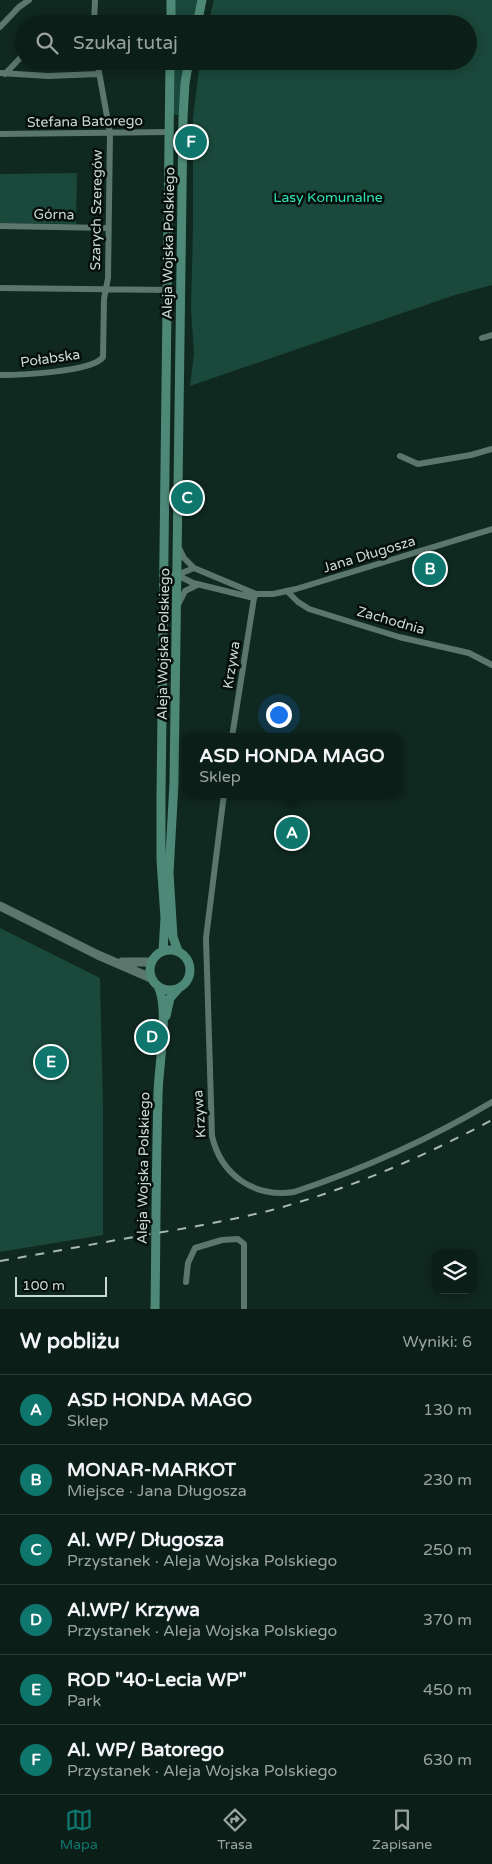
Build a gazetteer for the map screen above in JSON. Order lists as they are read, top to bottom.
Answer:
{
  "streets": {
    "main road": ["Aleja Wojska Polskiego"],
    "street": [
      "Stefana Batorego",
      "Szarych Szeregów",
      "Górna",
      "Połabska",
      "Jana Długosza",
      "Zachodnia",
      "Krzywa"
    ]
  },
  "crossings": [
    ["Stefana Batorego", "Szarych Szeregów"],
    ["Stefana Batorego", "Aleja Wojska Polskiego"],
    ["Szarych Szeregów", "Górna"],
    ["Szarych Szeregów", "Połabska"],
    ["Jana Długosza", "Zachodnia"],
    ["Jana Długosza", "Krzywa"]
  ],
  "parks": ["Lasy Komunalne"],
  "scale_bar": "100 m",
  "page": {
    "search": "Szukaj tutaj",
    "pins": [
      "F",
      "C",
      "B",
      "A",
      "D",
      "E"
    ],
    "popup": ["ASD HONDA MAGO", "Sklep"],
    "scale": "100 m",
    "heading": ["W pobliżu", "Wyniki: 6"],
    "list": [
      {
        "mark": "A",
        "name": "ASD HONDA MAGO",
        "note": "Sklep",
        "value": "130 m"
      },
      {
        "mark": "B",
        "name": "MONAR-MARKOT",
        "note": "Miejsce · Jana Długosza",
        "value": "230 m"
      },
      {
        "mark": "C",
        "name": "Al. WP/ Długosza",
        "note": "Przystanek · Aleja Wojska Polskiego",
        "value": "250 m"
      },
      {
        "mark": "D",
        "name": "Al.WP/ Krzywa",
        "note": "Przystanek · Aleja Wojska Polskiego",
        "value": "370 m"
      },
      {
        "mark": "E",
        "name": "ROD \"40-Lecia WP\"",
        "note": "Park",
        "value": "450 m"
      },
      {
        "mark": "F",
        "name": "Al. WP/ Batorego",
        "note": "Przystanek · Aleja Wojska Polskiego",
        "value": "630 m"
      }
    ],
    "nav": ["Mapa", "Trasa", "Zapisane"]
  }
}
